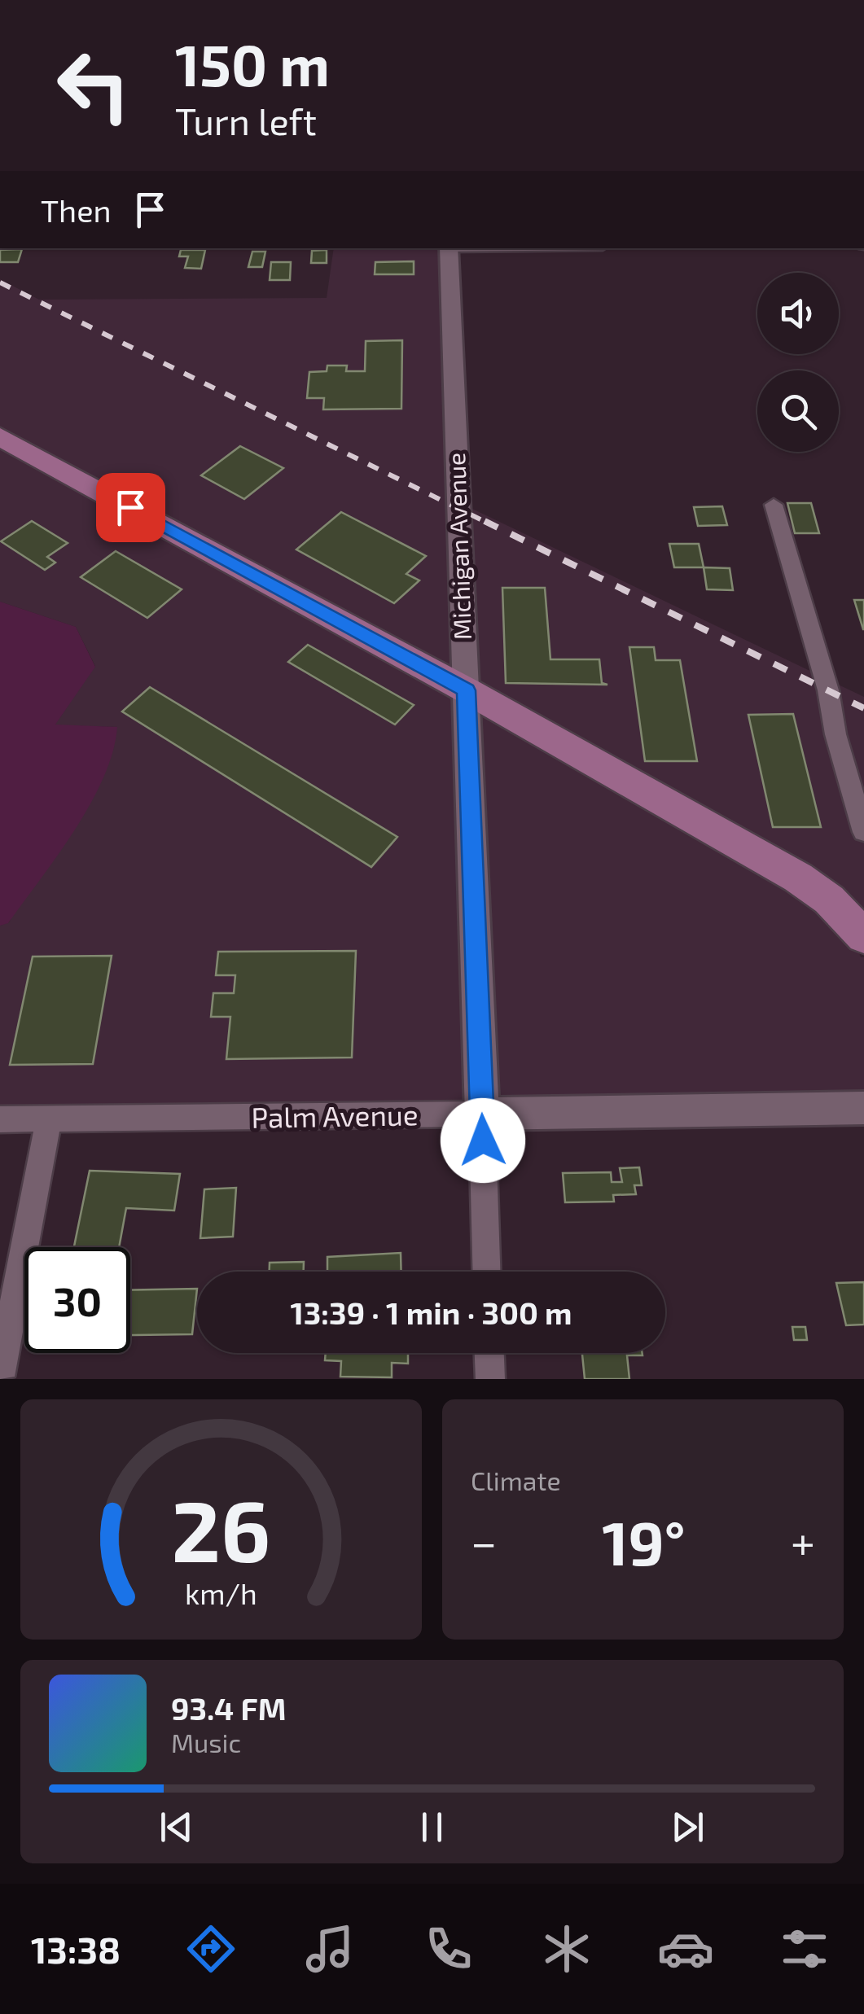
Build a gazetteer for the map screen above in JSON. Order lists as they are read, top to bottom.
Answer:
{
  "streets": {
    "street": ["Michigan Avenue", "Palm Avenue"]
  },
  "crossings": [
    ["Michigan Avenue", "Palm Avenue"]
  ],
  "page": {
    "turn": ["150 m", "Turn left"],
    "then": "Then",
    "limit": "30",
    "trip": "13:39 · 1 min · 300 m",
    "tile": "Climate",
    "heat": ["−", "19°", "+"],
    "song": ["93.4 FM", "Music"],
    "tabs": "13:38",
    "gauge": ["26", "km/h"]
  }
}
